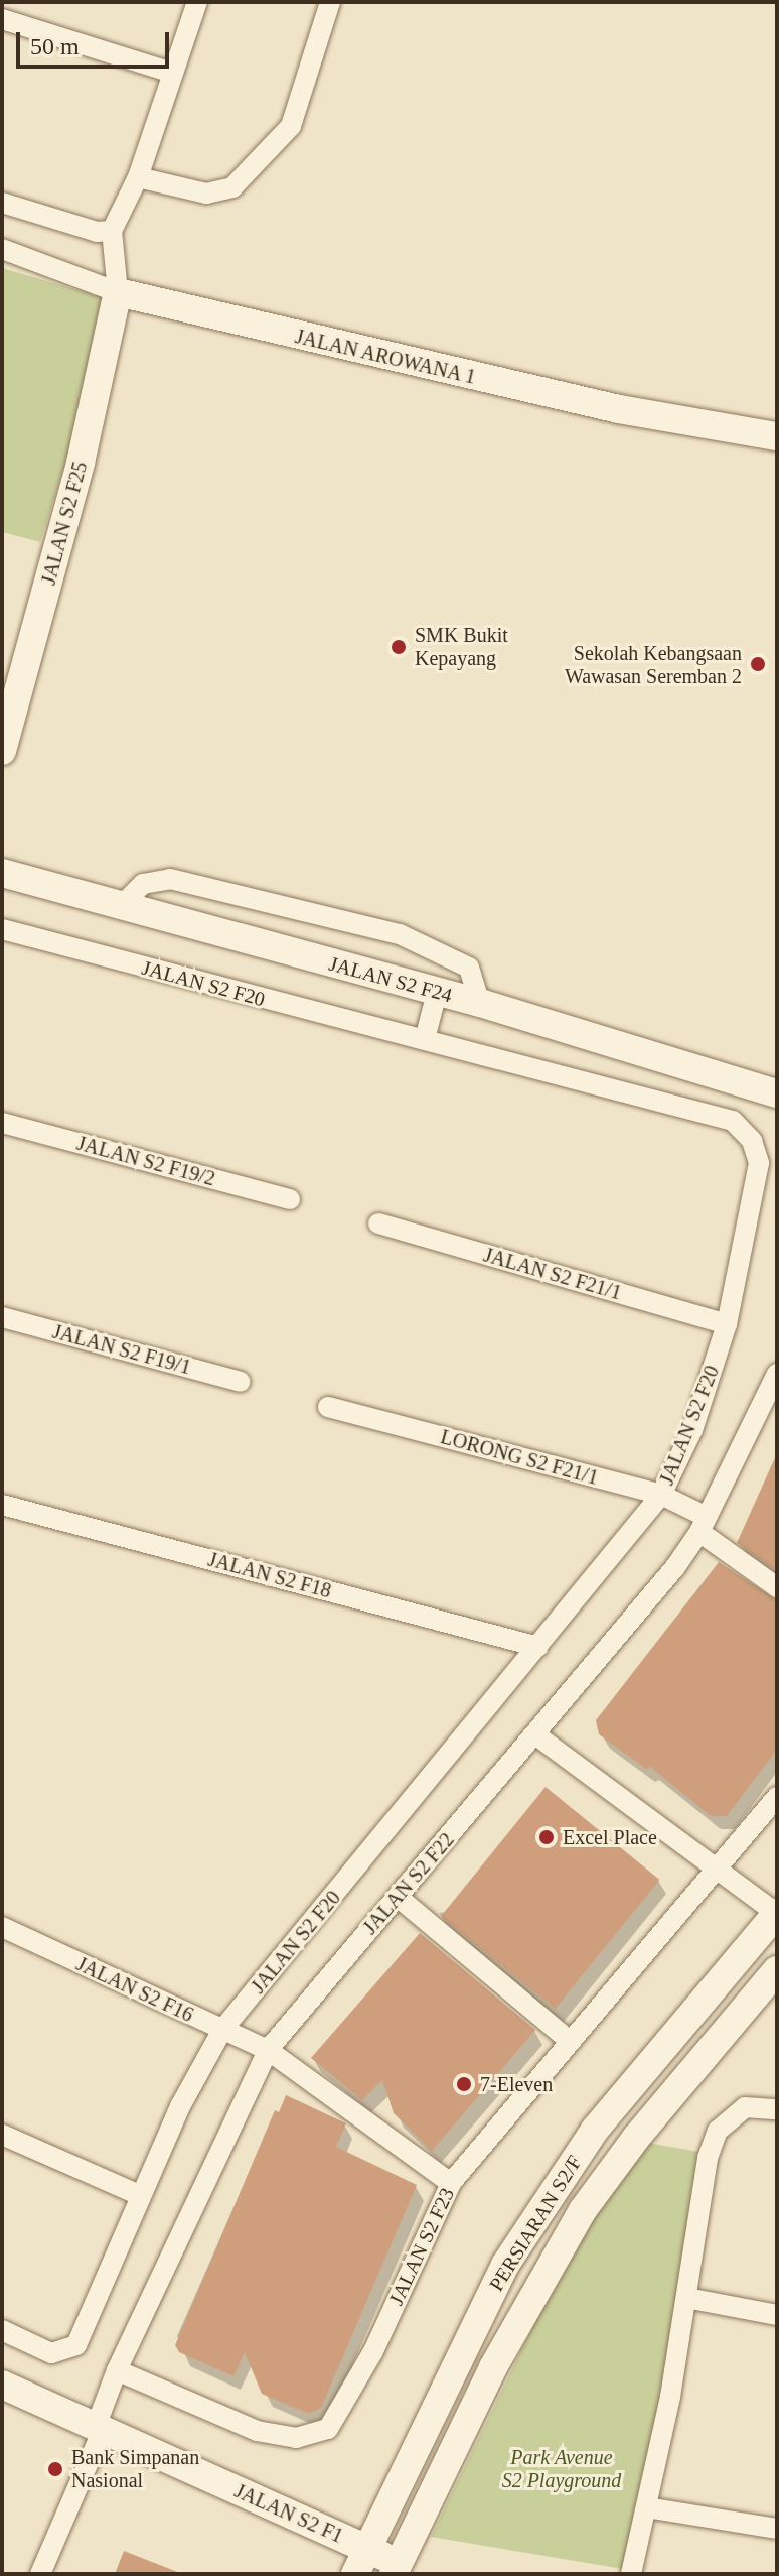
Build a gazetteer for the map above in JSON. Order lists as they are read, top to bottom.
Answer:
{
  "streets": {
    "street": [
      "JALAN AROWANA 1",
      "JALAN S2 F25",
      "JALAN S2 F24",
      "JALAN S2 F20",
      "JALAN S2 F19/2",
      "JALAN S2 F21/1",
      "JALAN S2 F19/1",
      "LORONG S2 F21/1",
      "JALAN S2 F18",
      "JALAN S2 F22",
      "JALAN S2 F16",
      "PERSIARAN S2/F",
      "JALAN S2 F23",
      "JALAN S2 F1"
    ]
  },
  "crossings": [
    ["JALAN AROWANA 1", "JALAN S2 F25"],
    ["JALAN S2 F20", "JALAN S2 F21/1"],
    ["JALAN S2 F20", "LORONG S2 F21/1"],
    ["JALAN S2 F20", "JALAN S2 F18"],
    ["JALAN S2 F20", "JALAN S2 F16"],
    ["LORONG S2 F21/1", "JALAN S2 F22"],
    ["JALAN S2 F22", "JALAN S2 F16"],
    ["JALAN S2 F22", "JALAN S2 F23"],
    ["JALAN S2 F22", "JALAN S2 F1"],
    ["JALAN S2 F16", "JALAN S2 F23"],
    ["PERSIARAN S2/F", "JALAN S2 F1"]
  ],
  "parks": ["Park Avenue S2 Playground"],
  "places": [
    "SMK Bukit Kepayang",
    "Sekolah Kebangsaan Wawasan Seremban 2",
    "Excel Place",
    "7-Eleven",
    "Bank Simpanan Nasional"
  ],
  "scale_bar": "50 m"
}
